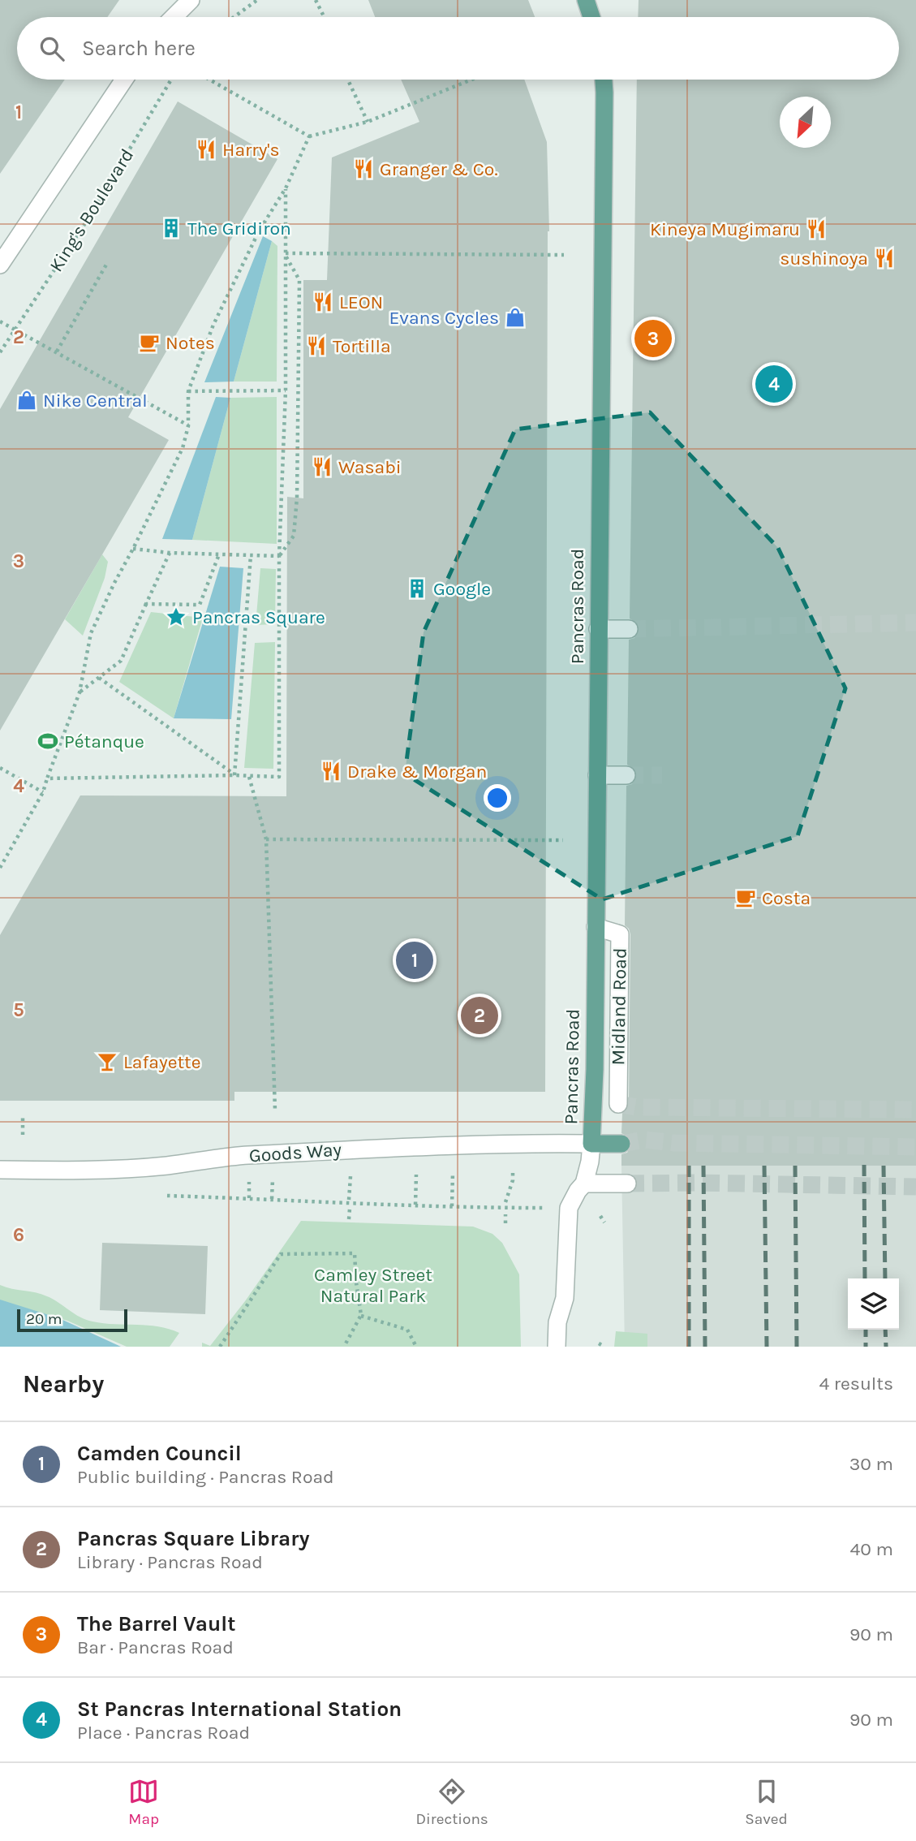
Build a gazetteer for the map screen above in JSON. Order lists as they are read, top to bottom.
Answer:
{
  "streets": {
    "main road": ["Pancras Road"],
    "street": ["Midland Road", "Goods Way"],
    "path": ["King's Boulevard"]
  },
  "crossings": [
    ["Pancras Road", "Midland Road"],
    ["Pancras Road", "Goods Way"]
  ],
  "parks": ["Camley Street Natural Park"],
  "places": {
    "restaurant": [
      "Harry's",
      "Granger & Co.",
      "Kineya Mugimaru",
      "sushinoya",
      "LEON",
      "Tortilla",
      "Wasabi",
      "Drake & Morgan"
    ],
    "building": ["The Gridiron", "Google"],
    "shop": ["Evans Cycles", "Nike Central"],
    "cafe": ["Notes", "Costa"],
    "place": ["Pancras Square"],
    "sports": ["Pétanque"],
    "bar": ["Lafayette"]
  },
  "scale_bar": "20 m",
  "north": "bottom left",
  "page": {
    "search": "Search here",
    "pins": [
      "3",
      "4",
      "1",
      "2"
    ],
    "scale": "20 m",
    "heading": ["Nearby", "4 results"],
    "list": [
      {
        "mark": "1",
        "name": "Camden Council",
        "note": "Public building · Pancras Road",
        "value": "30 m"
      },
      {
        "mark": "2",
        "name": "Pancras Square Library",
        "note": "Library · Pancras Road",
        "value": "40 m"
      },
      {
        "mark": "3",
        "name": "The Barrel Vault",
        "note": "Bar · Pancras Road",
        "value": "90 m"
      },
      {
        "mark": "4",
        "name": "St Pancras International Station",
        "note": "Place · Pancras Road",
        "value": "90 m"
      }
    ],
    "nav": ["Map", "Directions", "Saved"]
  },
  "grid": {
    "rows": [
      "1",
      "2",
      "3",
      "4",
      "5",
      "6"
    ]
  }
}
